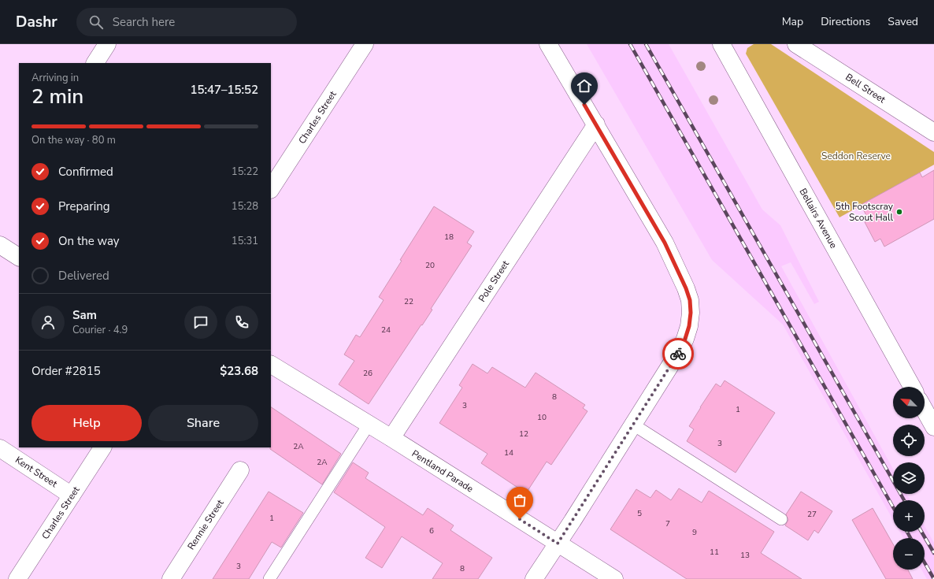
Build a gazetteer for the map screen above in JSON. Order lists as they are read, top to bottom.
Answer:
{
  "streets": {
    "street": [
      "Bell Street",
      "Charles Street",
      "Bellairs Avenue",
      "Pole Street",
      "Pentland Parade",
      "Kent Street",
      "Rennie Street"
    ]
  },
  "crossings": [
    ["Charles Street", "Kent Street"],
    ["Pole Street", "Pentland Parade"]
  ],
  "parks": ["Seddon Reserve"],
  "places": ["5th Footscray Scout Hall"],
  "house_numbers": [
    "18",
    "20",
    "22",
    "24",
    "26",
    "8",
    "3",
    "1",
    "10",
    "12",
    "3",
    "2A",
    "14",
    "2A",
    "5",
    "27",
    "1",
    "7",
    "6",
    "9",
    "11",
    "13",
    "3",
    "8"
  ],
  "north": "top left",
  "page": {
    "header": "Dashr",
    "search": "Search here",
    "nav": ["Map", "Directions", "Saved"],
    "heading": ["2 min", "Arriving in", "15:47–15:52"],
    "panel": [
      "Sam",
      "Courier · 4.9",
      "Order #2815",
      "$23.68"
    ],
    "bar": "On the way · 80 m",
    "list": [
      ["Confirmed", "15:22"],
      ["Preparing", "15:28"],
      ["On the way", "15:31"],
      "Delivered"
    ],
    "map_buttons": ["+", "−"],
    "buttons": ["Help", "Share"]
  }
}
